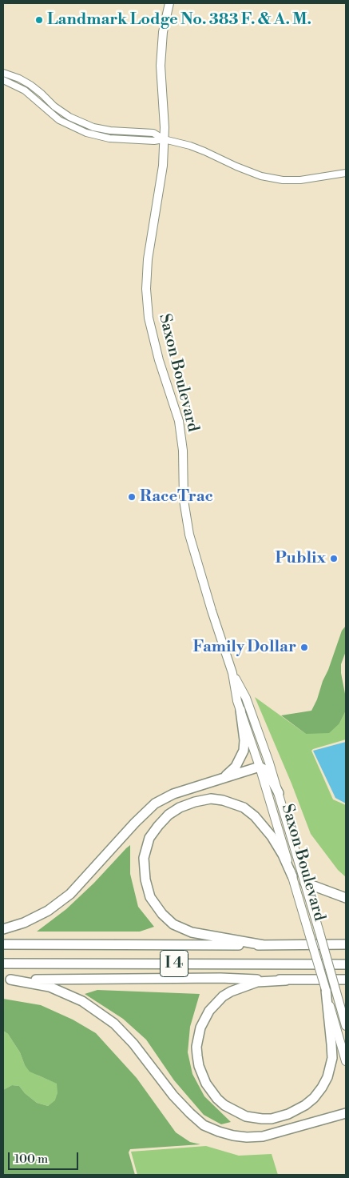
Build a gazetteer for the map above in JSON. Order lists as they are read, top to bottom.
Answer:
{
  "streets": {
    "highway": ["I 4"],
    "main road": ["Saxon Boulevard"]
  },
  "places": [
    "Landmark Lodge No. 383 F. & A. M.",
    "RaceTrac",
    "Publix",
    "Family Dollar"
  ],
  "scale_bar": "100 m"
}
